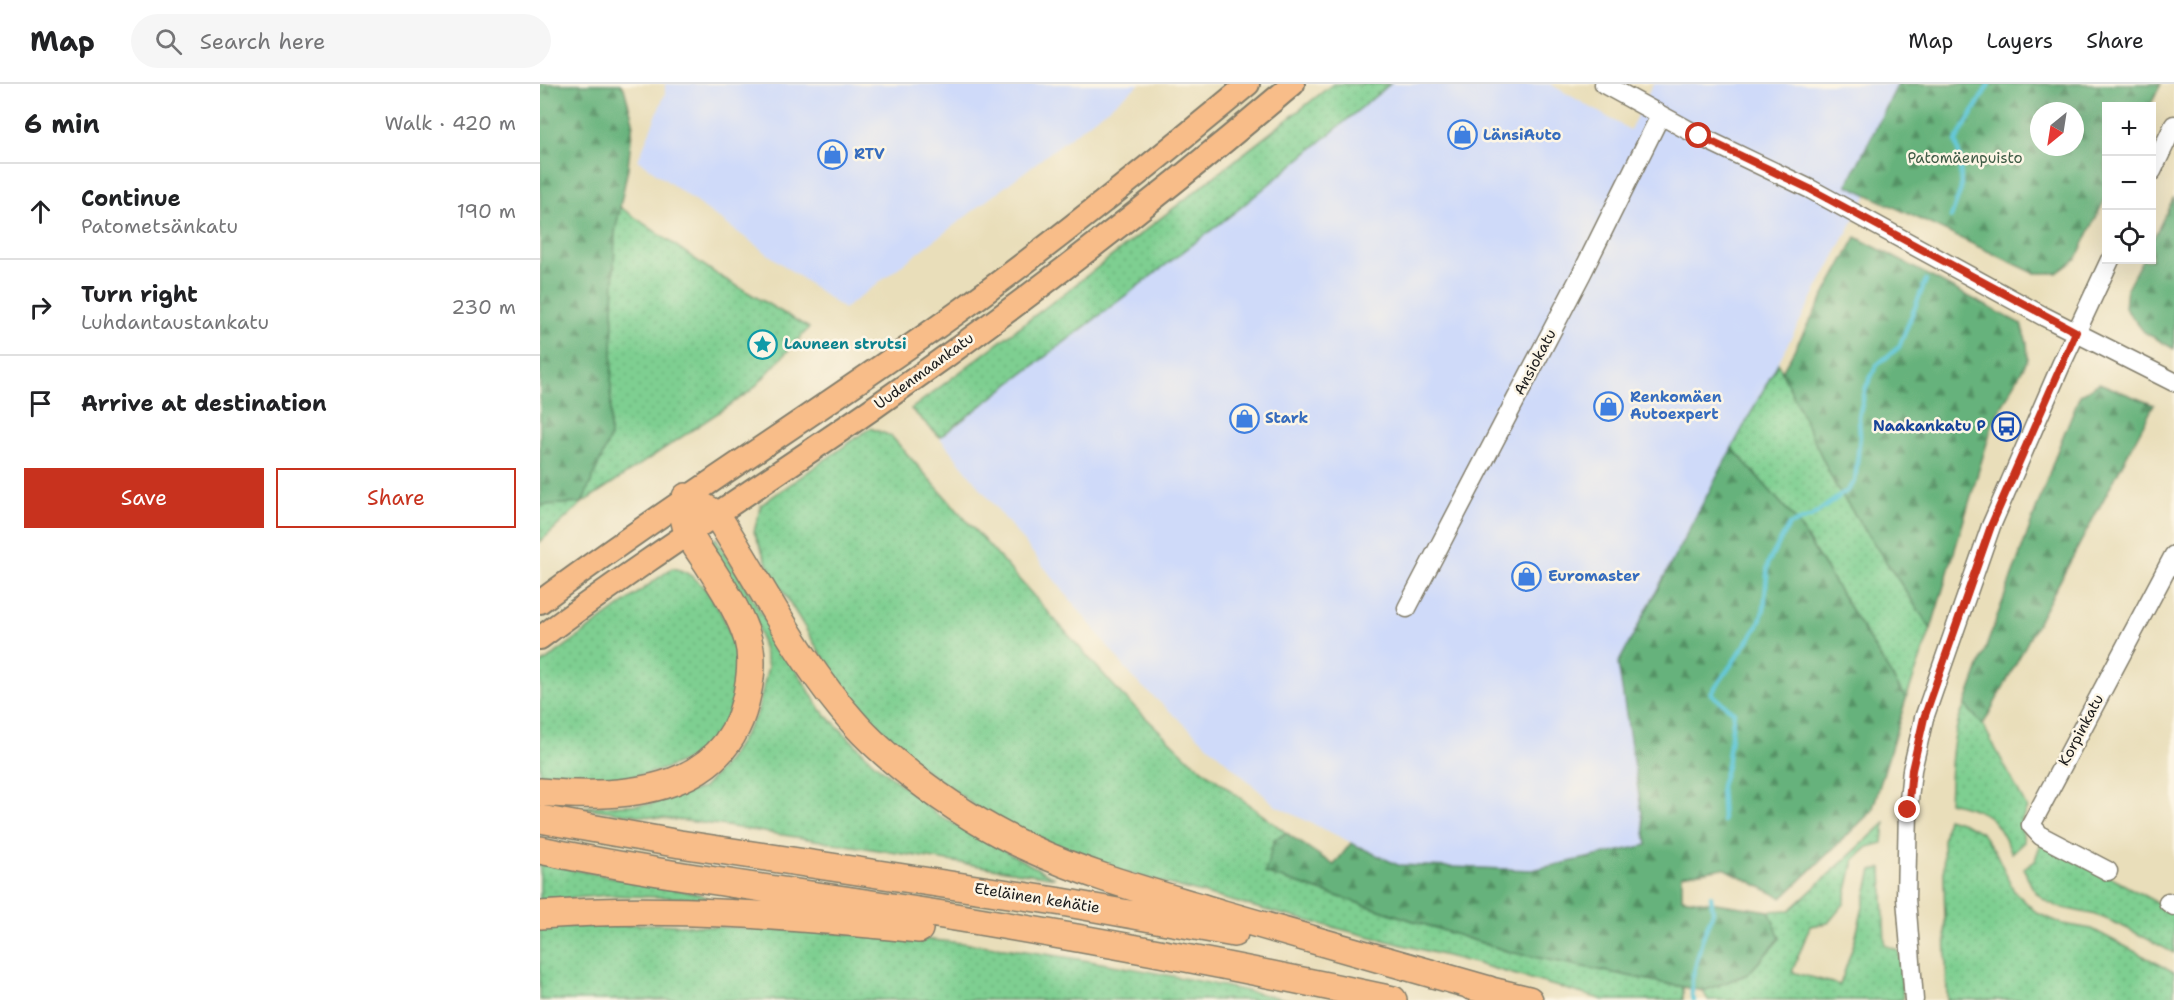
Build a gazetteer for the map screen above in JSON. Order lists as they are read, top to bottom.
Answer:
{
  "streets": {
    "highway": ["Eteläinen kehätie"],
    "main road": ["Uudenmaankatu"],
    "street": ["Ansiokatu", "Korpinkatu"]
  },
  "parks": ["Patomäenpuisto"],
  "places": {
    "shop": [
      "LänsiAuto",
      "RTV",
      "Renkomäen Autoexpert",
      "Stark",
      "Euromaster"
    ],
    "place": ["Launeen strutsi"],
    "bus stop": ["Naakankatu P"]
  },
  "north": "bottom left",
  "page": {
    "header": "Map",
    "search": "Search here",
    "nav": ["Map", "Layers", "Share"],
    "heading": ["6 min", "Walk · 420 m"],
    "map_buttons": ["+", "−"],
    "list": [
      ["Continue", "Patometsänkatu", "190 m"],
      ["Turn right", "Luhdantaustankatu", "230 m"],
      "Arrive at destination"
    ],
    "buttons": ["Save", "Share"]
  }
}
